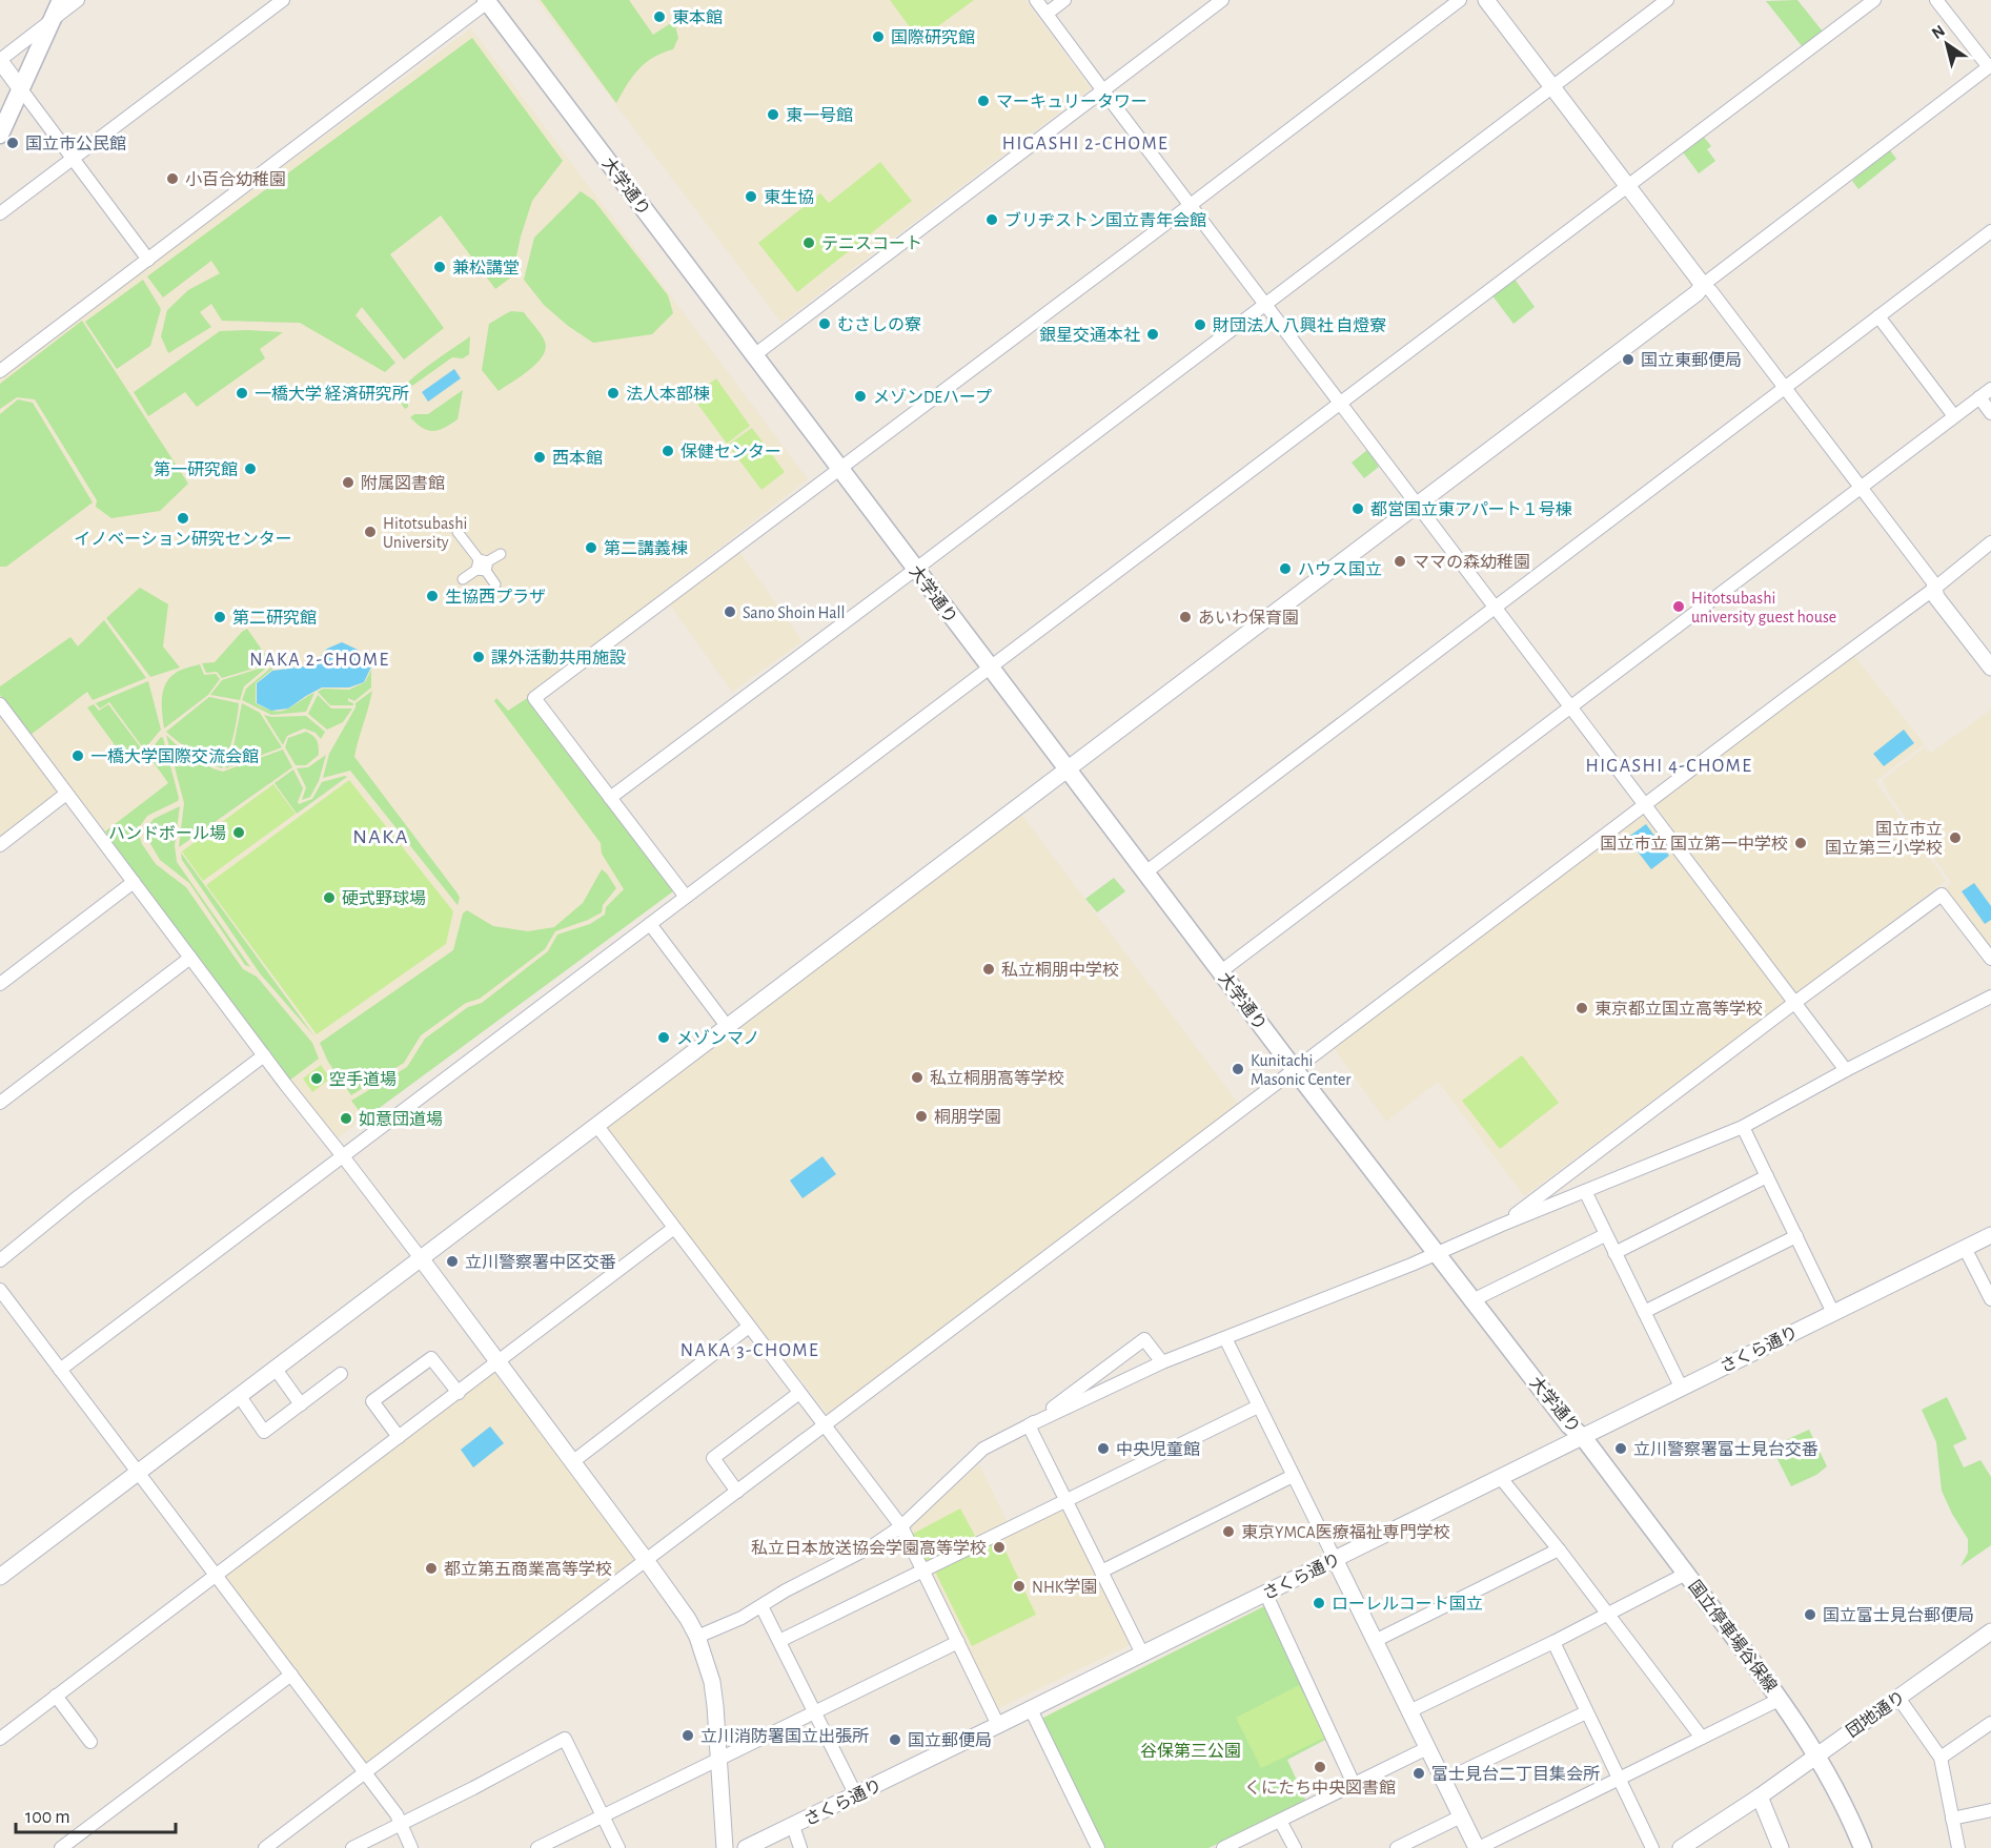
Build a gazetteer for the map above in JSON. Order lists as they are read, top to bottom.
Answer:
{
  "streets": {
    "main road": ["大学通り", "国立停車場谷保線"],
    "street": ["さくら通り", "団地通り"]
  },
  "crossings": [
    ["大学通り", "さくら通り"],
    ["大学通り", "国立停車場谷保線"],
    ["さくら通り", "国立停車場谷保線"],
    ["国立停車場谷保線", "団地通り"]
  ],
  "districts": [
    "HIGASHI 2-CHOME",
    "NAKA 2-CHOME",
    "HIGASHI 4-CHOME",
    "NAKA",
    "NAKA 3-CHOME"
  ],
  "parks": ["谷保第三公園"],
  "places": [
    "東本館",
    "国際研究館",
    "マーキュリータワー",
    "東一号館",
    "国立市公民館",
    "小百合幼稚園",
    "東生協",
    "ブリヂストン国立青年会館",
    "テニスコート",
    "兼松講堂",
    "むさしの寮",
    "財団法人 八興社 自燈寮",
    "銀星交通本社",
    "国立東郵便局",
    "一橋大学 経済研究所",
    "法人本部棟",
    "メゾンDEハープ",
    "保健センター",
    "西本館",
    "第一研究館",
    "附属図書館",
    "都営国立東アパート１号棟",
    "イノベーション研究センター",
    "Hitotsubashi University",
    "第二講義棟",
    "ママの森幼稚園",
    "ハウス国立",
    "生協西プラザ",
    "Hitotsubashi university guest house",
    "Sano Shoin Hall",
    "第二研究館",
    "あいわ保育園",
    "課外活動共用施設",
    "一橋大学国際交流会館",
    "ハンドボール場",
    "国立市立 国立第三小学校",
    "国立市立 国立第一中学校",
    "硬式野球場",
    "私立桐朋中学校",
    "東京都立国立高等学校",
    "メゾンマノ",
    "Kunitachi Masonic Center",
    "私立桐朋高等学校",
    "空手道場",
    "桐朋学園",
    "如意団道場",
    "立川警察署中区交番",
    "中央児童館",
    "立川警察署富士見台交番",
    "東京YMCA医療福祉専門学校",
    "私立日本放送協会学園高等学校",
    "都立第五商業高等学校",
    "NHK学園",
    "ローレルコート国立",
    "国立富士見台郵便局",
    "立川消防署国立出張所",
    "国立郵便局",
    "くにたち中央図書館",
    "富士見台二丁目集会所"
  ],
  "scale_bar": "100 m",
  "north": "top left"
}
